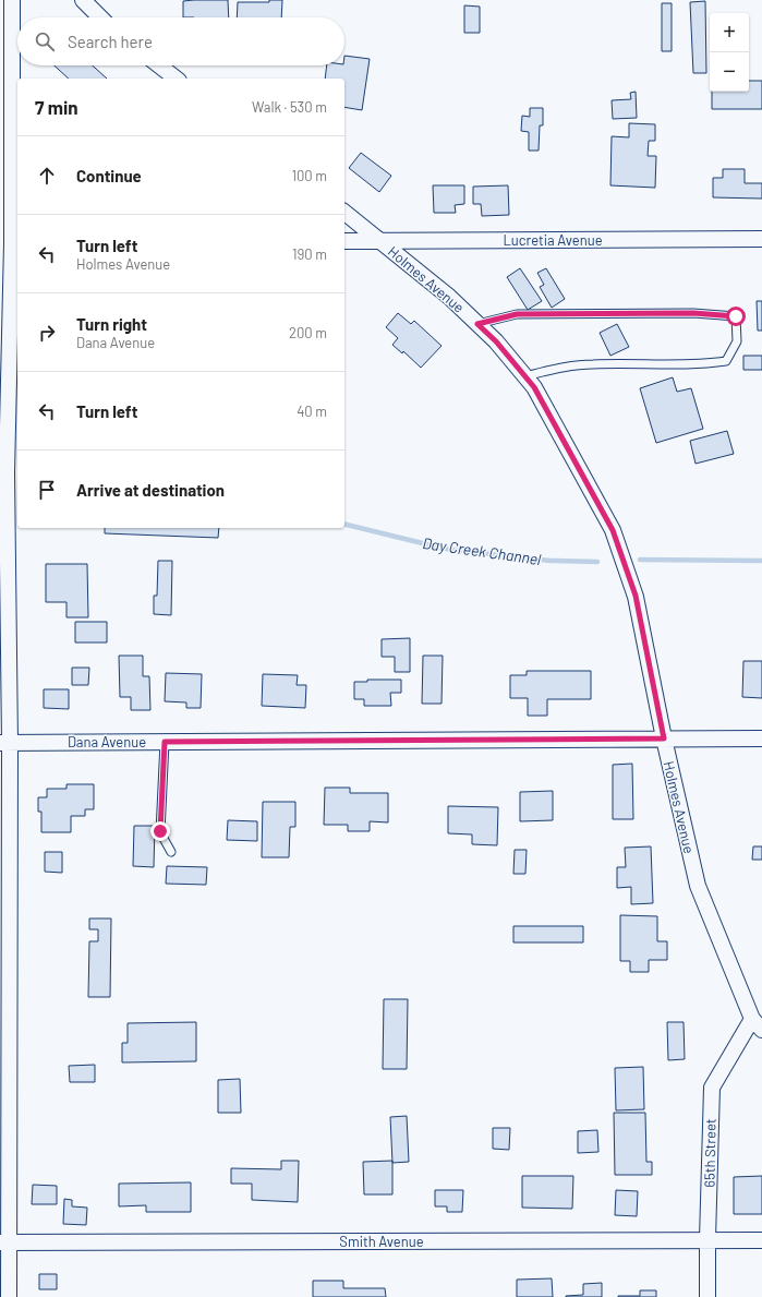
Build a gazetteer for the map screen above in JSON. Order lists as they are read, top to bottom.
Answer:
{
  "streets": {
    "street": [
      "Lucretia Avenue",
      "Holmes Avenue",
      "Dana Avenue",
      "65th Street",
      "Smith Avenue"
    ]
  },
  "crossings": [
    ["Lucretia Avenue", "Holmes Avenue"],
    ["Holmes Avenue", "Dana Avenue"],
    ["Holmes Avenue", "65th Street"],
    ["65th Street", "Smith Avenue"]
  ],
  "water": ["Day Creek Channel"],
  "page": {
    "map_buttons": ["+", "−"],
    "search": "Search here",
    "heading": ["7 min", "Walk · 530 m"],
    "list": [
      ["Continue", "100 m"],
      ["Turn left", "Holmes Avenue", "190 m"],
      ["Turn right", "Dana Avenue", "200 m"],
      ["Turn left", "40 m"],
      "Arrive at destination"
    ]
  }
}
